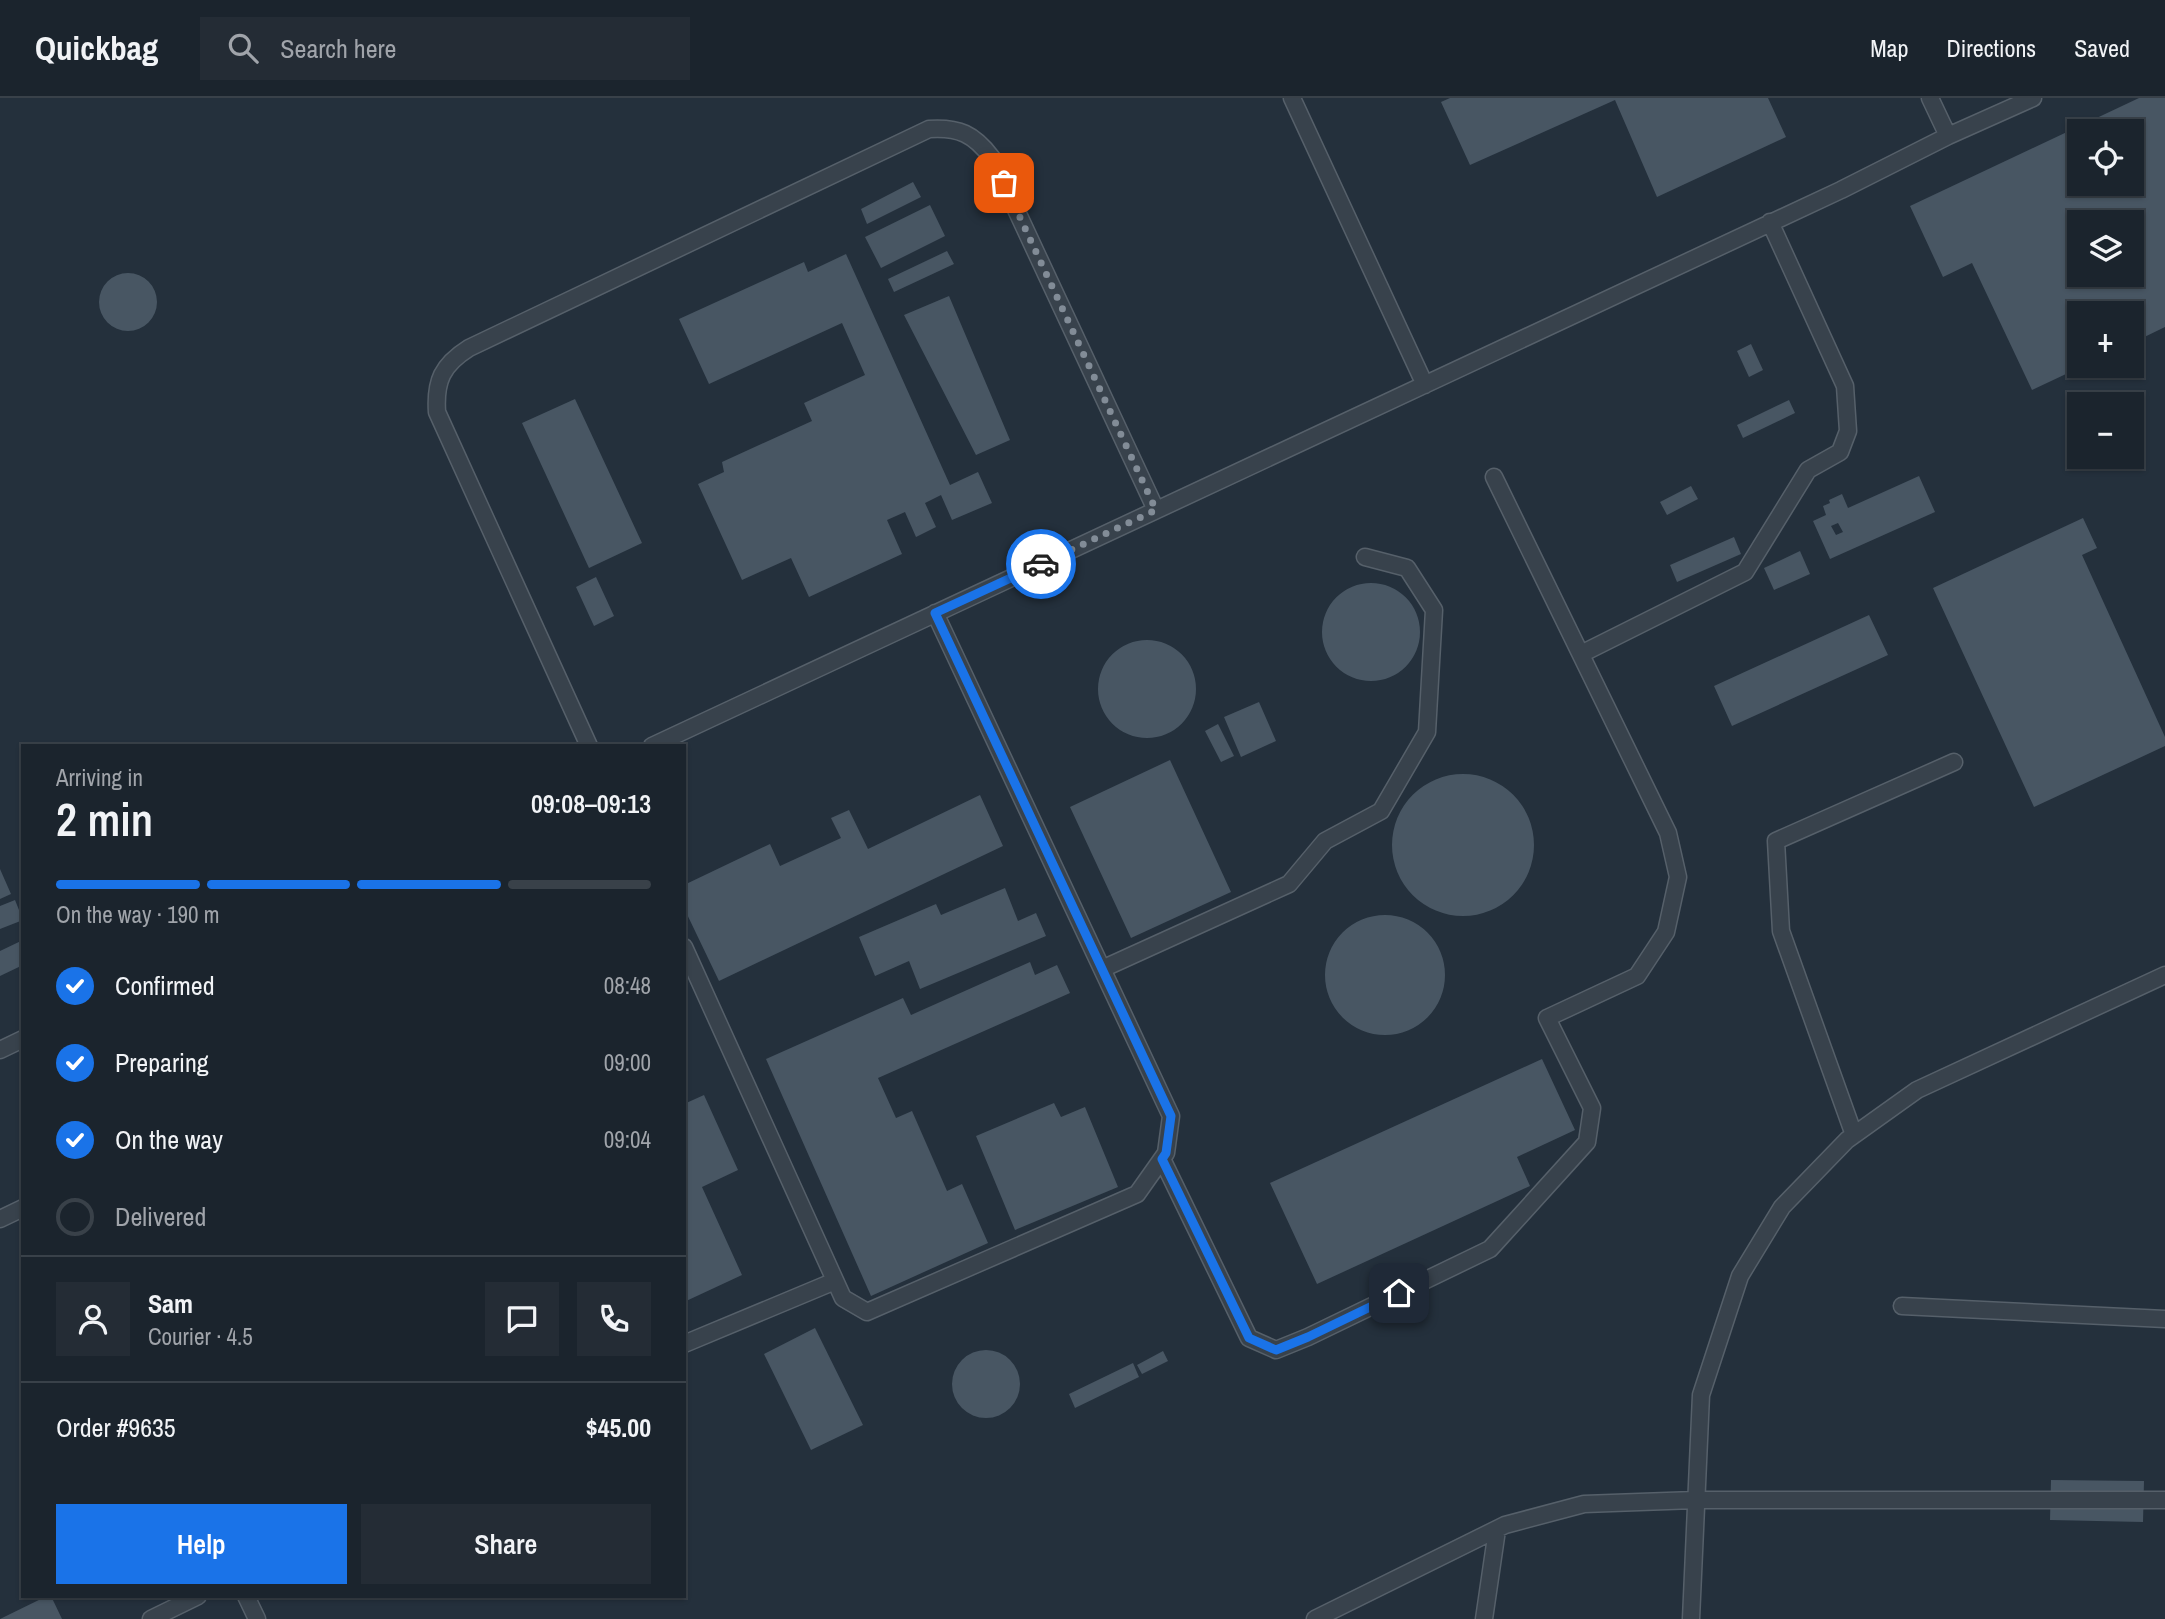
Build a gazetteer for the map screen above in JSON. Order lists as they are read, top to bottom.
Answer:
{
  "page": {
    "header": "Quickbag",
    "search": "Search here",
    "nav": ["Map", "Directions", "Saved"],
    "map_buttons": ["+", "−"],
    "heading": ["2 min", "Arriving in", "09:08–09:13"],
    "panel": [
      "Sam",
      "Courier · 4.5",
      "Order #9635",
      "$45.00"
    ],
    "bar": "On the way · 190 m",
    "list": [
      ["Confirmed", "08:48"],
      ["Preparing", "09:00"],
      ["On the way", "09:04"],
      "Delivered"
    ],
    "buttons": ["Help", "Share"]
  }
}
